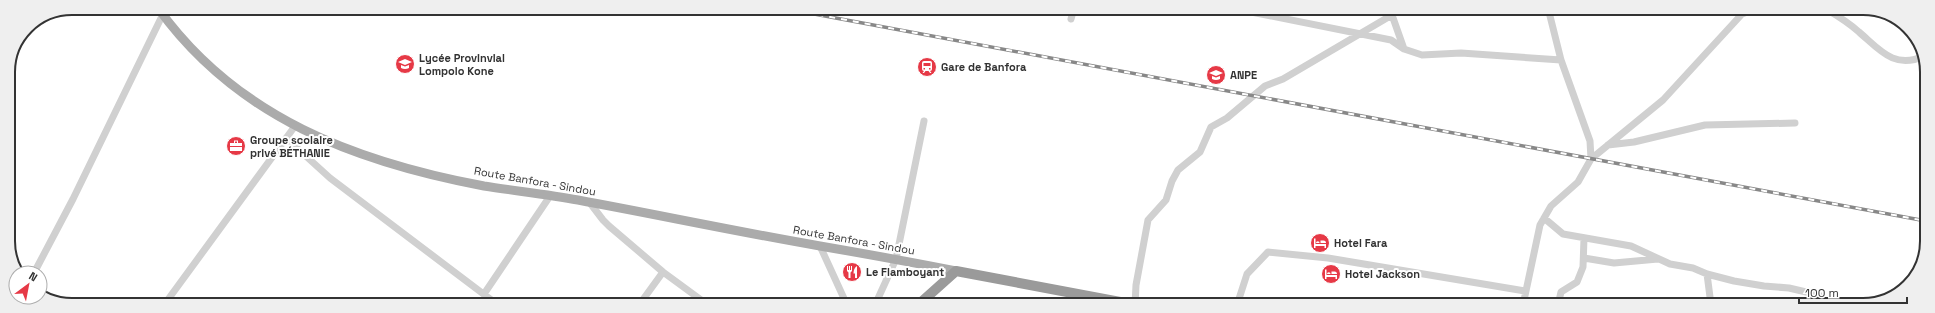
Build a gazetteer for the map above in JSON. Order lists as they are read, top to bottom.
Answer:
{
  "streets": {
    "main road": ["Route Banfora - Sindou"]
  },
  "places": {
    "school or university": ["Lycée Provinvial Lompolo Kone", "ANPE"],
    "station": ["Gare de Banfora"],
    "office": ["Groupe scolaire privé BÉTHANIE"],
    "hotel": ["Hotel Fara", "Hotel Jackson"],
    "restaurant": ["Le Flamboyant"]
  },
  "scale_bar": "100 m",
  "north": "top right"
}
